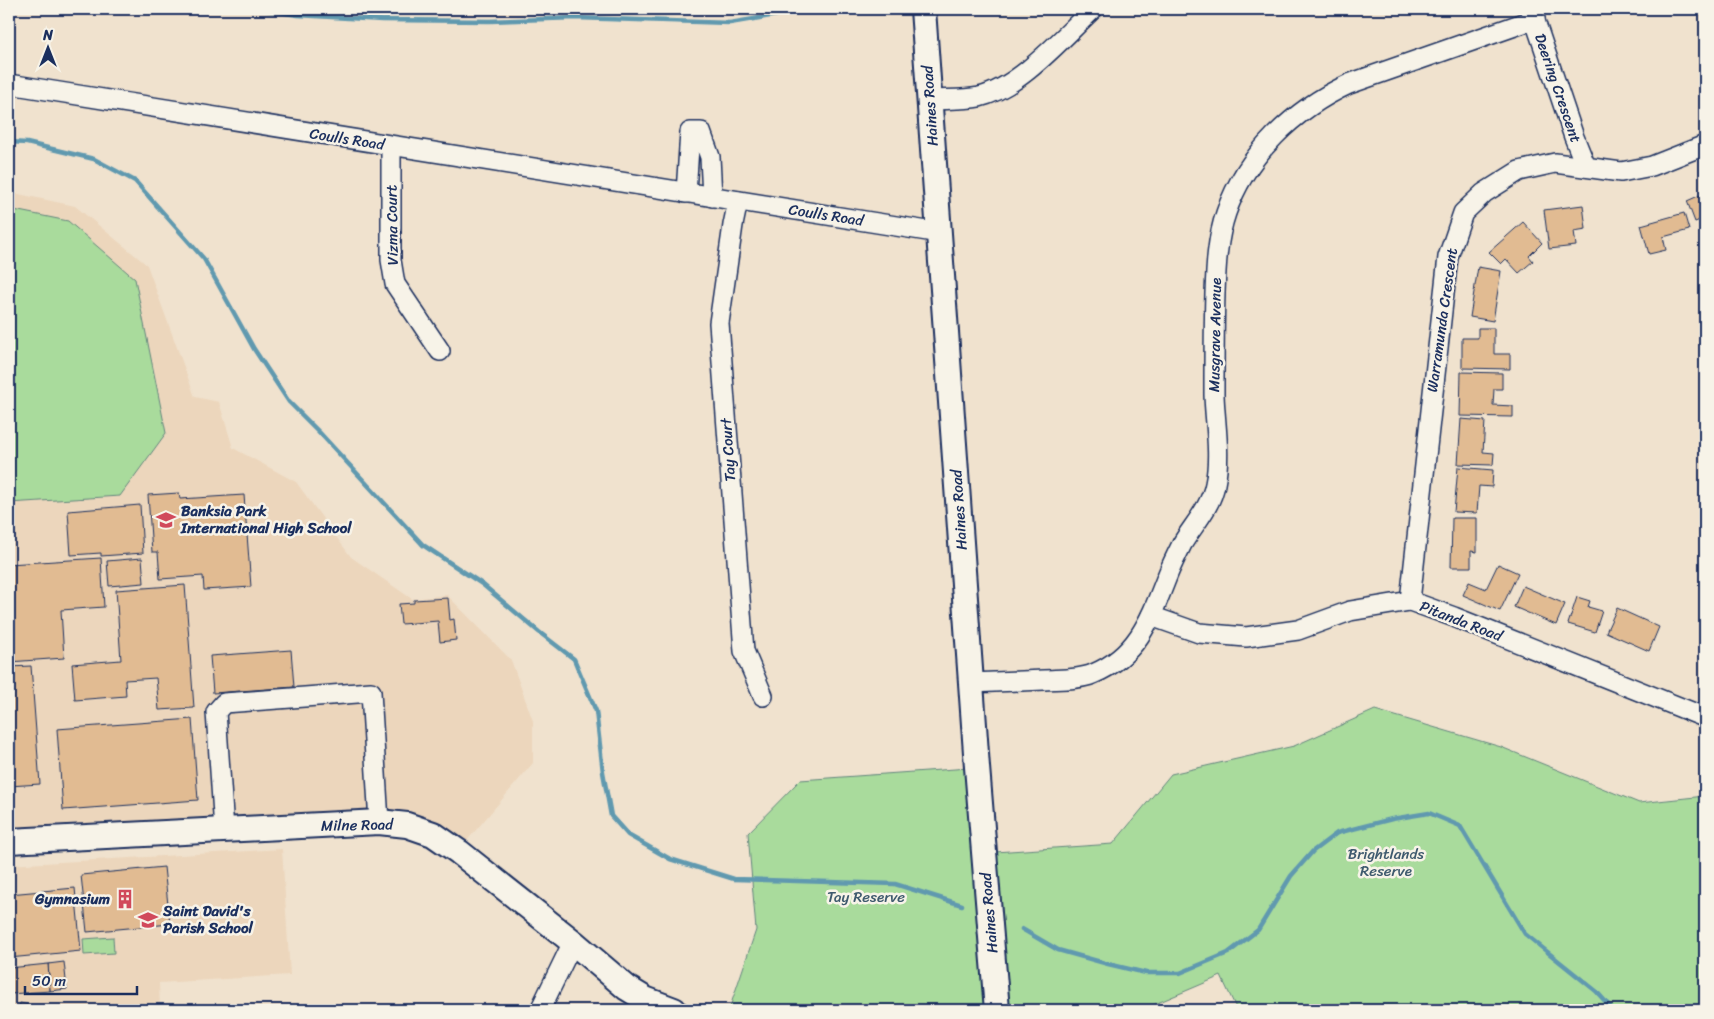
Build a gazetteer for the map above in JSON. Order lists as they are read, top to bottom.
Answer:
{
  "streets": {
    "main road": ["Haines Road", "Milne Road"],
    "street": [
      "Deering Crescent",
      "Coulls Road",
      "Vizma Court",
      "Warramunda Crescent",
      "Musgrave Avenue",
      "Tay Court",
      "Pitanda Road"
    ]
  },
  "crossings": [
    ["Deering Crescent", "Warramunda Crescent"],
    ["Deering Crescent", "Musgrave Avenue"],
    ["Haines Road", "Coulls Road"],
    ["Haines Road", "Musgrave Avenue"],
    ["Coulls Road", "Vizma Court"],
    ["Coulls Road", "Tay Court"],
    ["Warramunda Crescent", "Pitanda Road"],
    ["Musgrave Avenue", "Pitanda Road"]
  ],
  "parks": ["Brightlands Reserve", "Tay Reserve"],
  "places": {
    "school or university": ["Banksia Park International High School", "Saint David's Parish School"],
    "building": ["Gymnasium"]
  },
  "scale_bar": "50 m",
  "north": "top"
}
